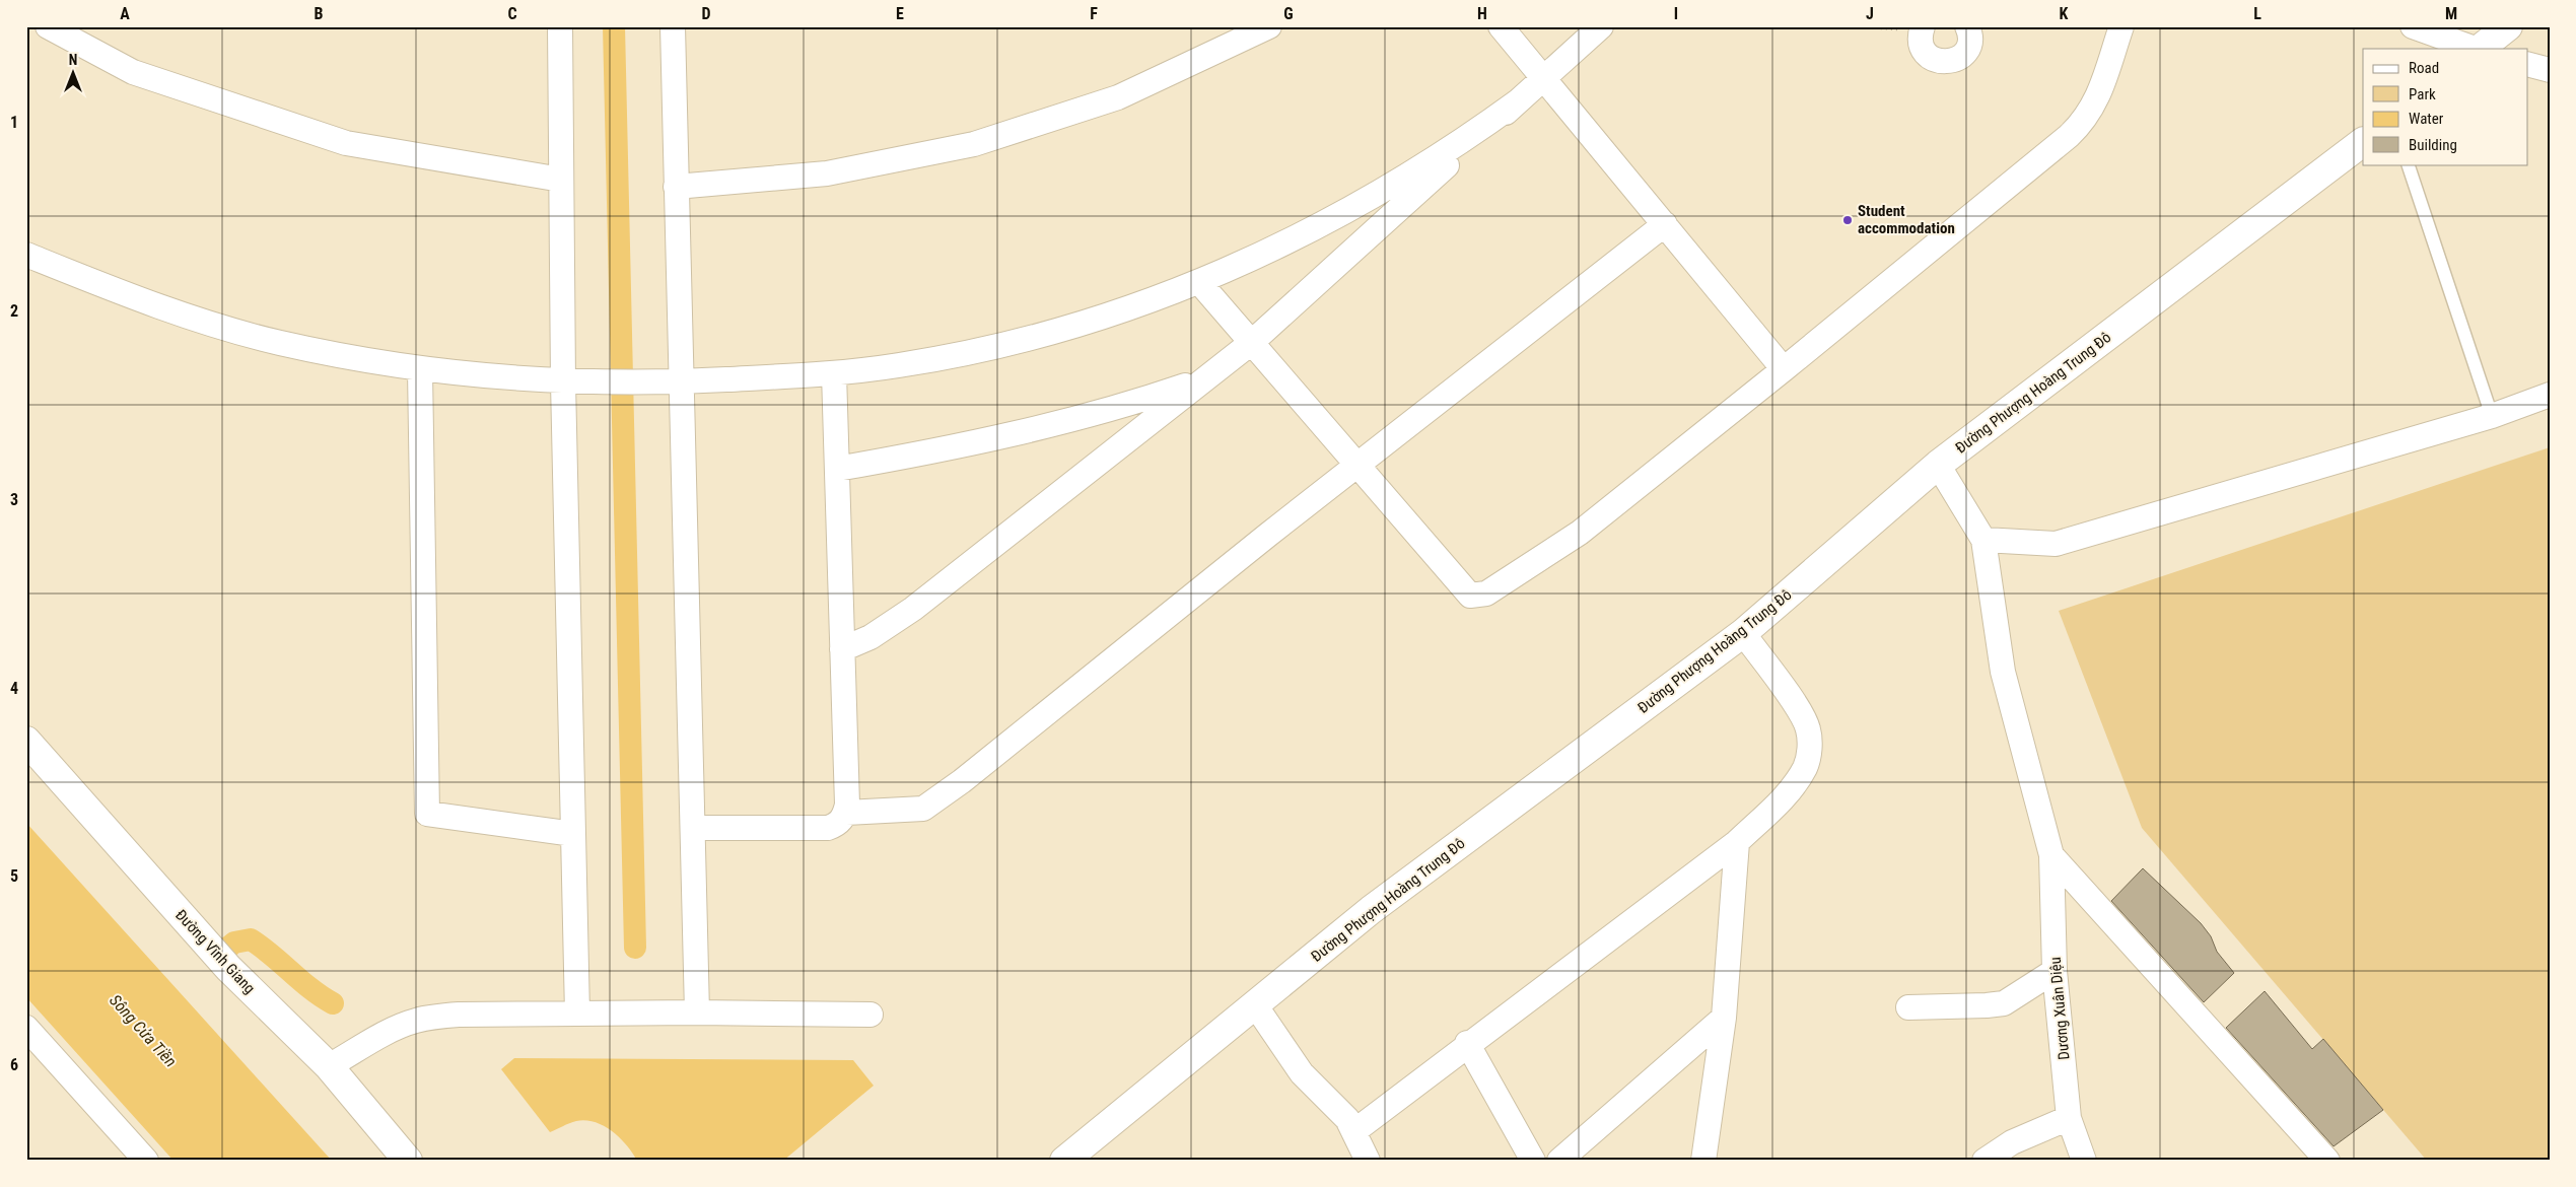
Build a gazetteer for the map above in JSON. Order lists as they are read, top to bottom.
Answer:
{
  "streets": {
    "street": ["Đường Phượng Hoàng Trung Đô", "Đường Vĩnh Giang", "Dương Xuân Diệu"]
  },
  "water": ["Sông Cửa Tiền"],
  "places": ["Student accommodation"],
  "legend": [
    "Road",
    "Park",
    "Water",
    "Building"
  ],
  "north": "top",
  "grid": {
    "columns": [
      "A",
      "B",
      "C",
      "D",
      "E",
      "F",
      "G",
      "H",
      "I",
      "J",
      "K",
      "L",
      "M"
    ],
    "rows": [
      "1",
      "2",
      "3",
      "4",
      "5",
      "6"
    ]
  }
}
